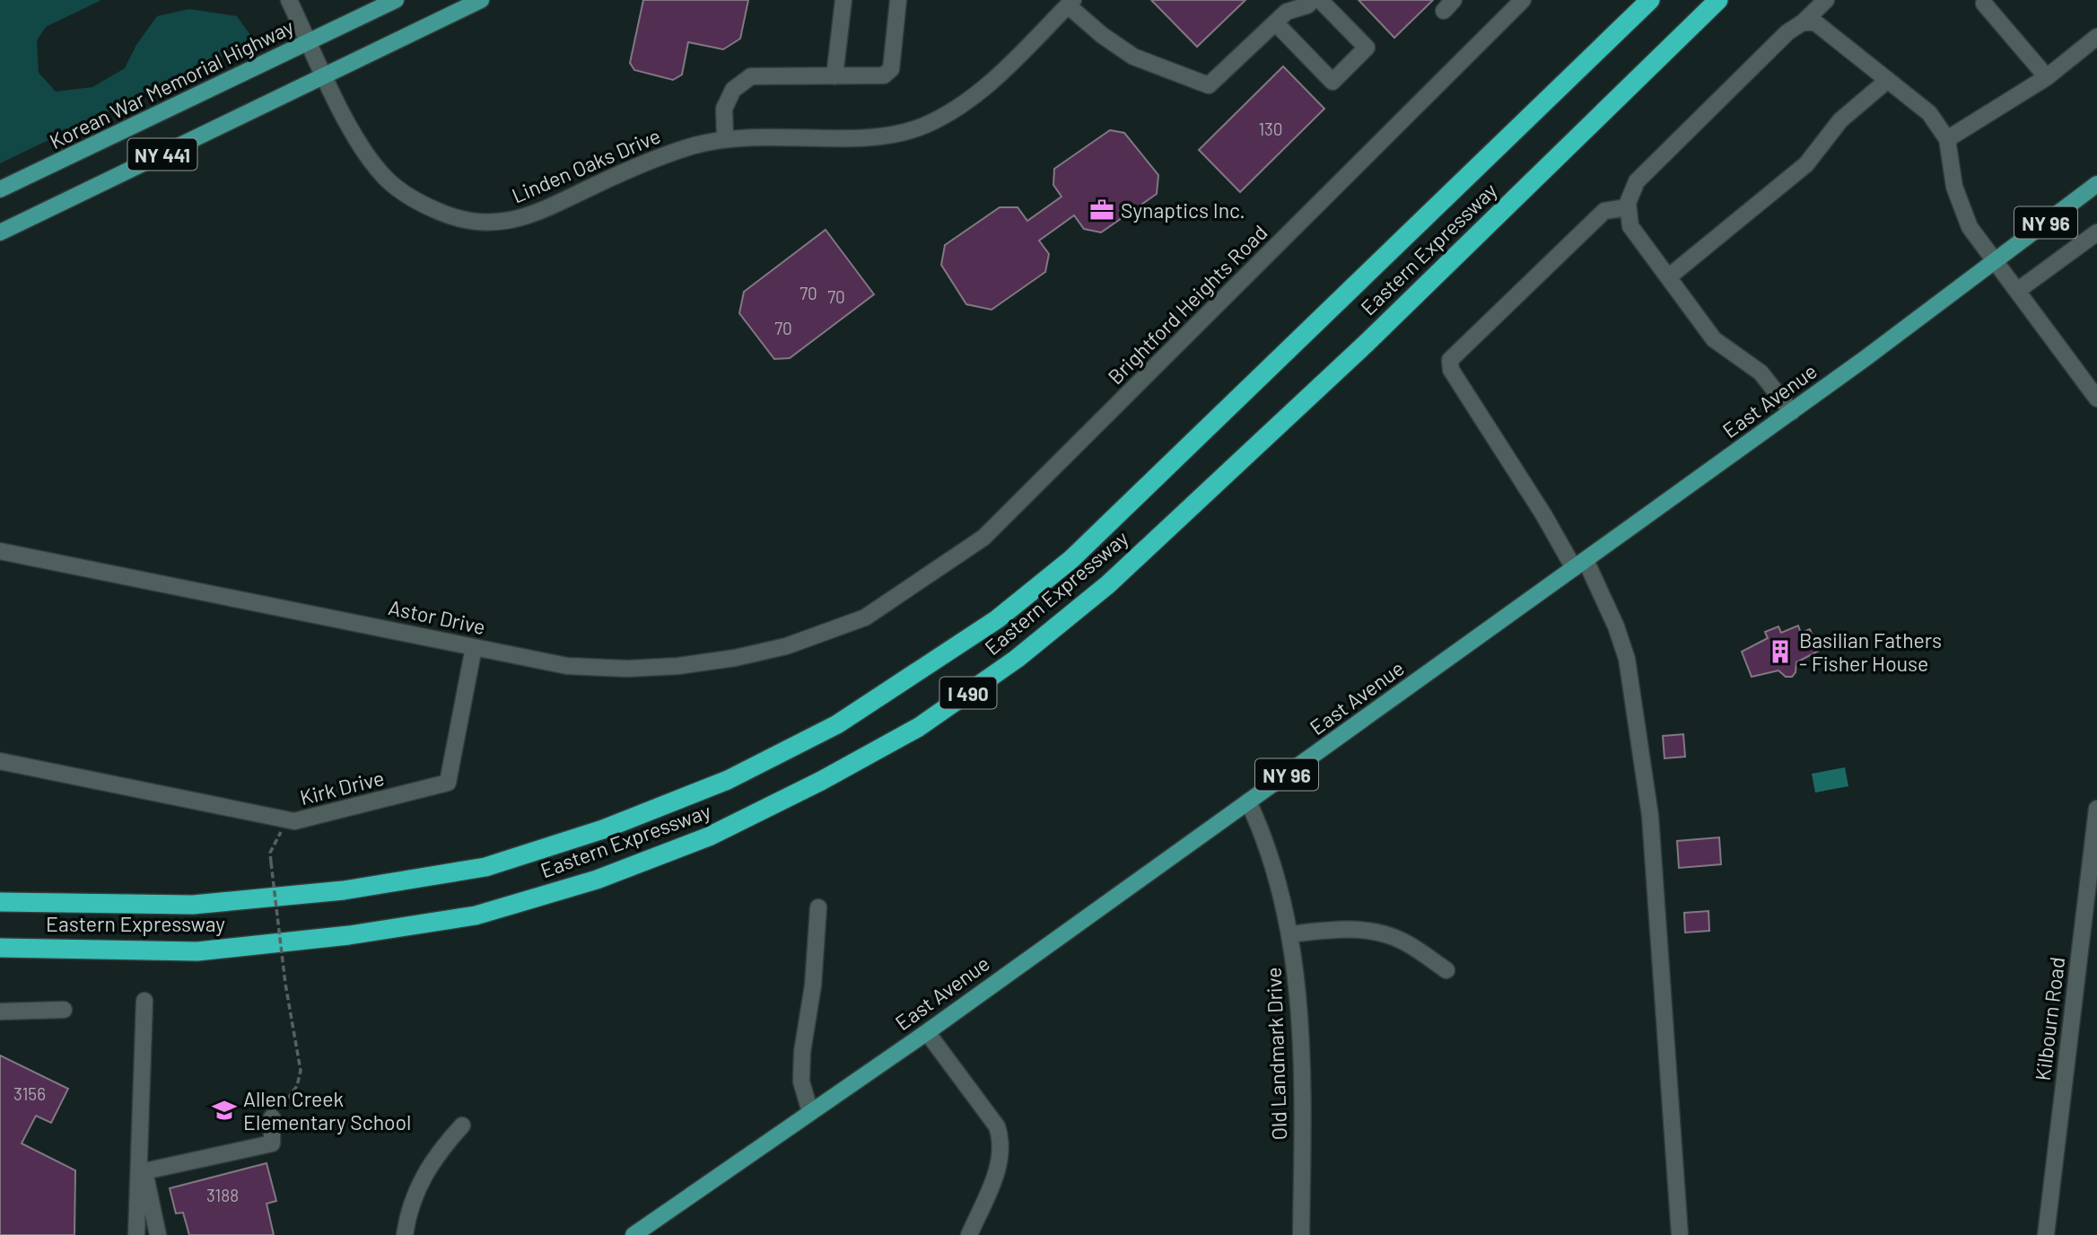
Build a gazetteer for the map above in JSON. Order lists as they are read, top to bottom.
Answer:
{
  "streets": {
    "highway": ["Eastern Expressway", "I 490"],
    "main road": [
      "Korean War Memorial Highway",
      "NY 441",
      "NY 96",
      "East Avenue"
    ],
    "street": [
      "Linden Oaks Drive",
      "Brightford Heights Road",
      "Astor Drive",
      "Kirk Drive",
      "Kilbourn Road",
      "Old Landmark Drive"
    ]
  },
  "crossings": [
    ["Korean War Memorial Highway", "Linden Oaks Drive"],
    ["NY 441", "Linden Oaks Drive"],
    ["Brightford Heights Road", "Astor Drive"],
    ["East Avenue", "Old Landmark Drive"],
    ["Astor Drive", "Kirk Drive"]
  ],
  "places": {
    "office": ["Synaptics Inc."],
    "building": ["Basilian Fathers - Fisher House"],
    "school or university": ["Allen Creek Elementary School"]
  },
  "house_numbers": [
    "130",
    "70",
    "70",
    "70",
    "3156",
    "3188"
  ]
}
